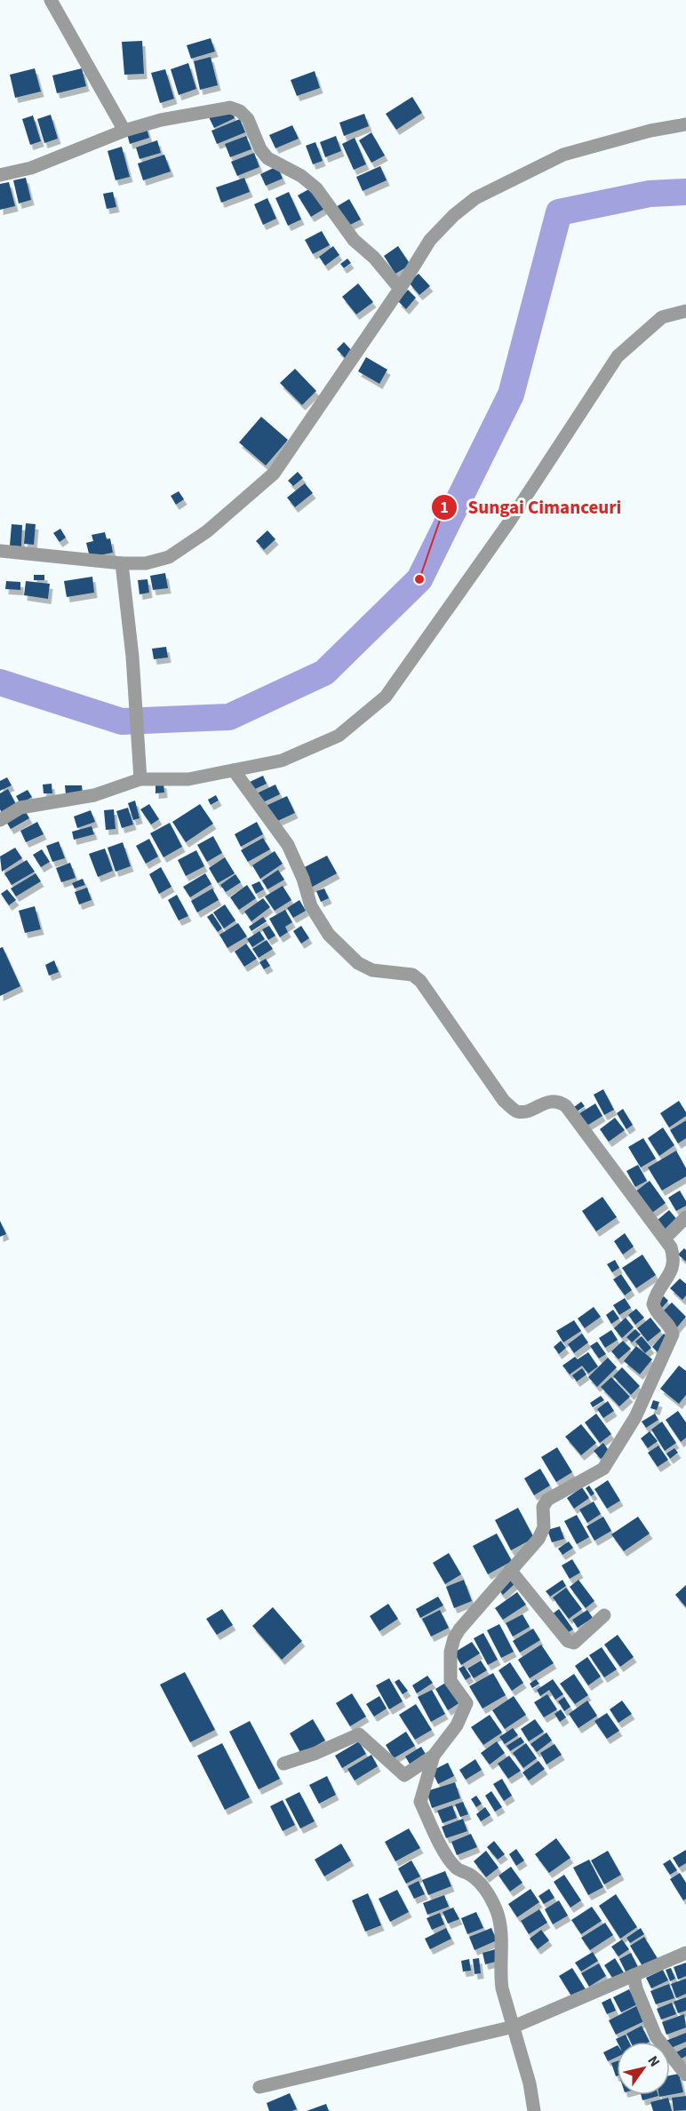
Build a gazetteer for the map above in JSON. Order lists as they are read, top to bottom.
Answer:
{
  "places": ["Sungai Cimanceuri"],
  "north": "top right"
}
